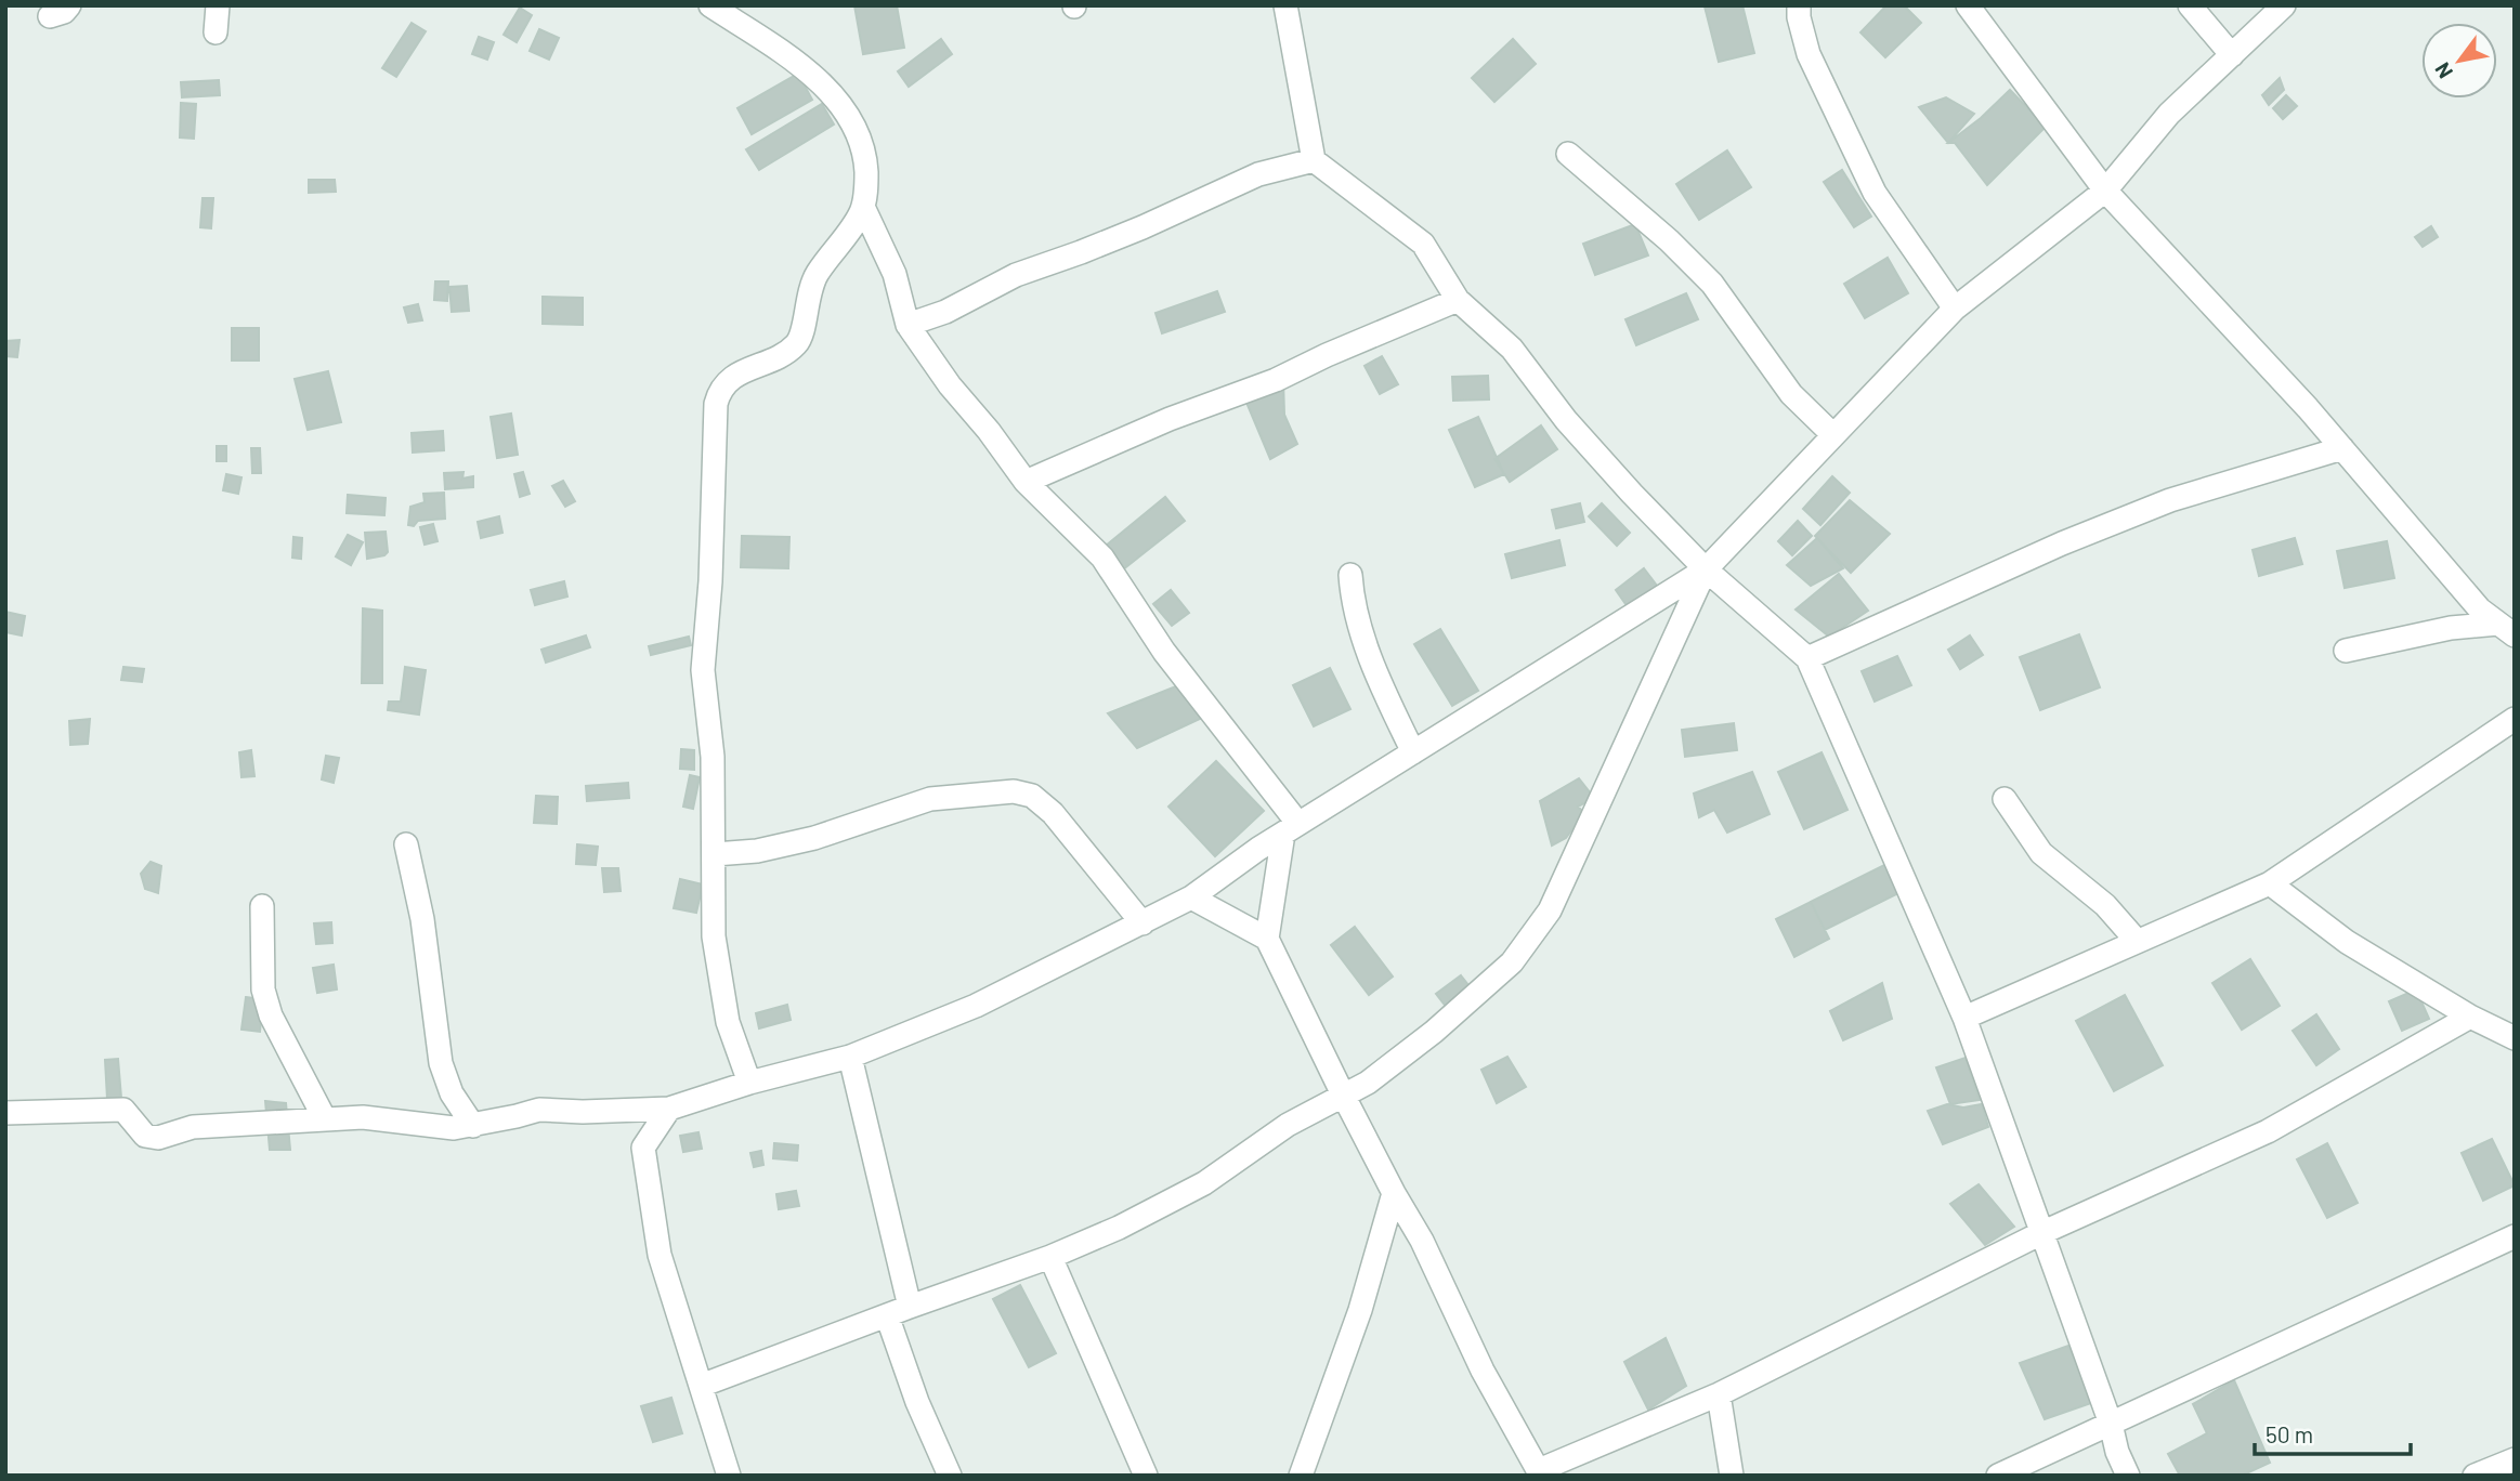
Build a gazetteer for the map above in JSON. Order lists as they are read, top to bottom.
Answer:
{
  "scale_bar": "50 m",
  "north": "bottom left"
}
